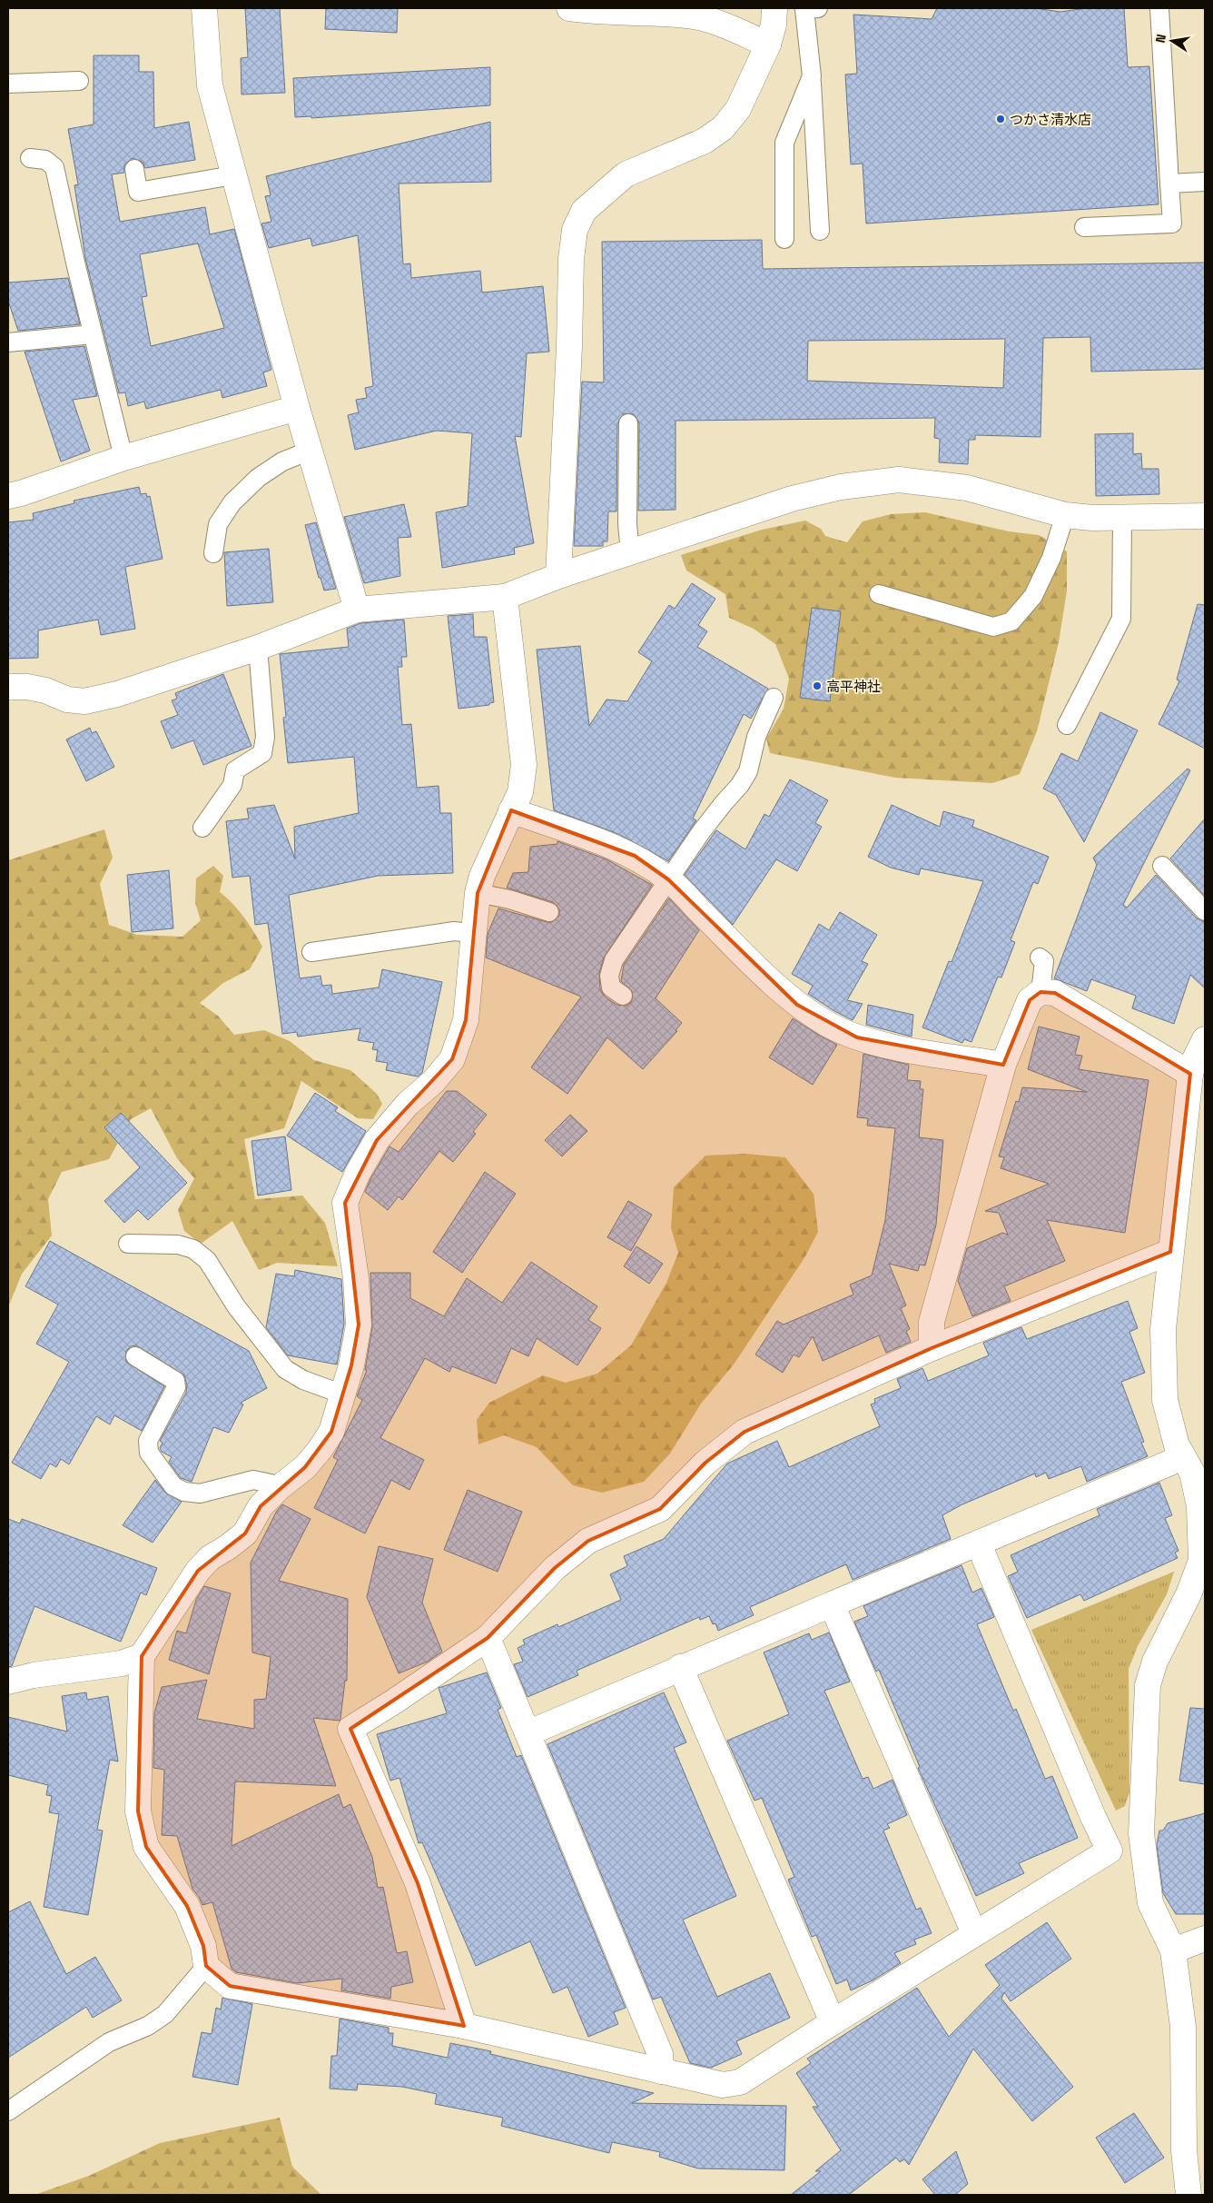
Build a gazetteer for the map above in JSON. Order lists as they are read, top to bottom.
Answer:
{
  "places": ["つかさ清水店", "高平神社"],
  "north": "left"
}
